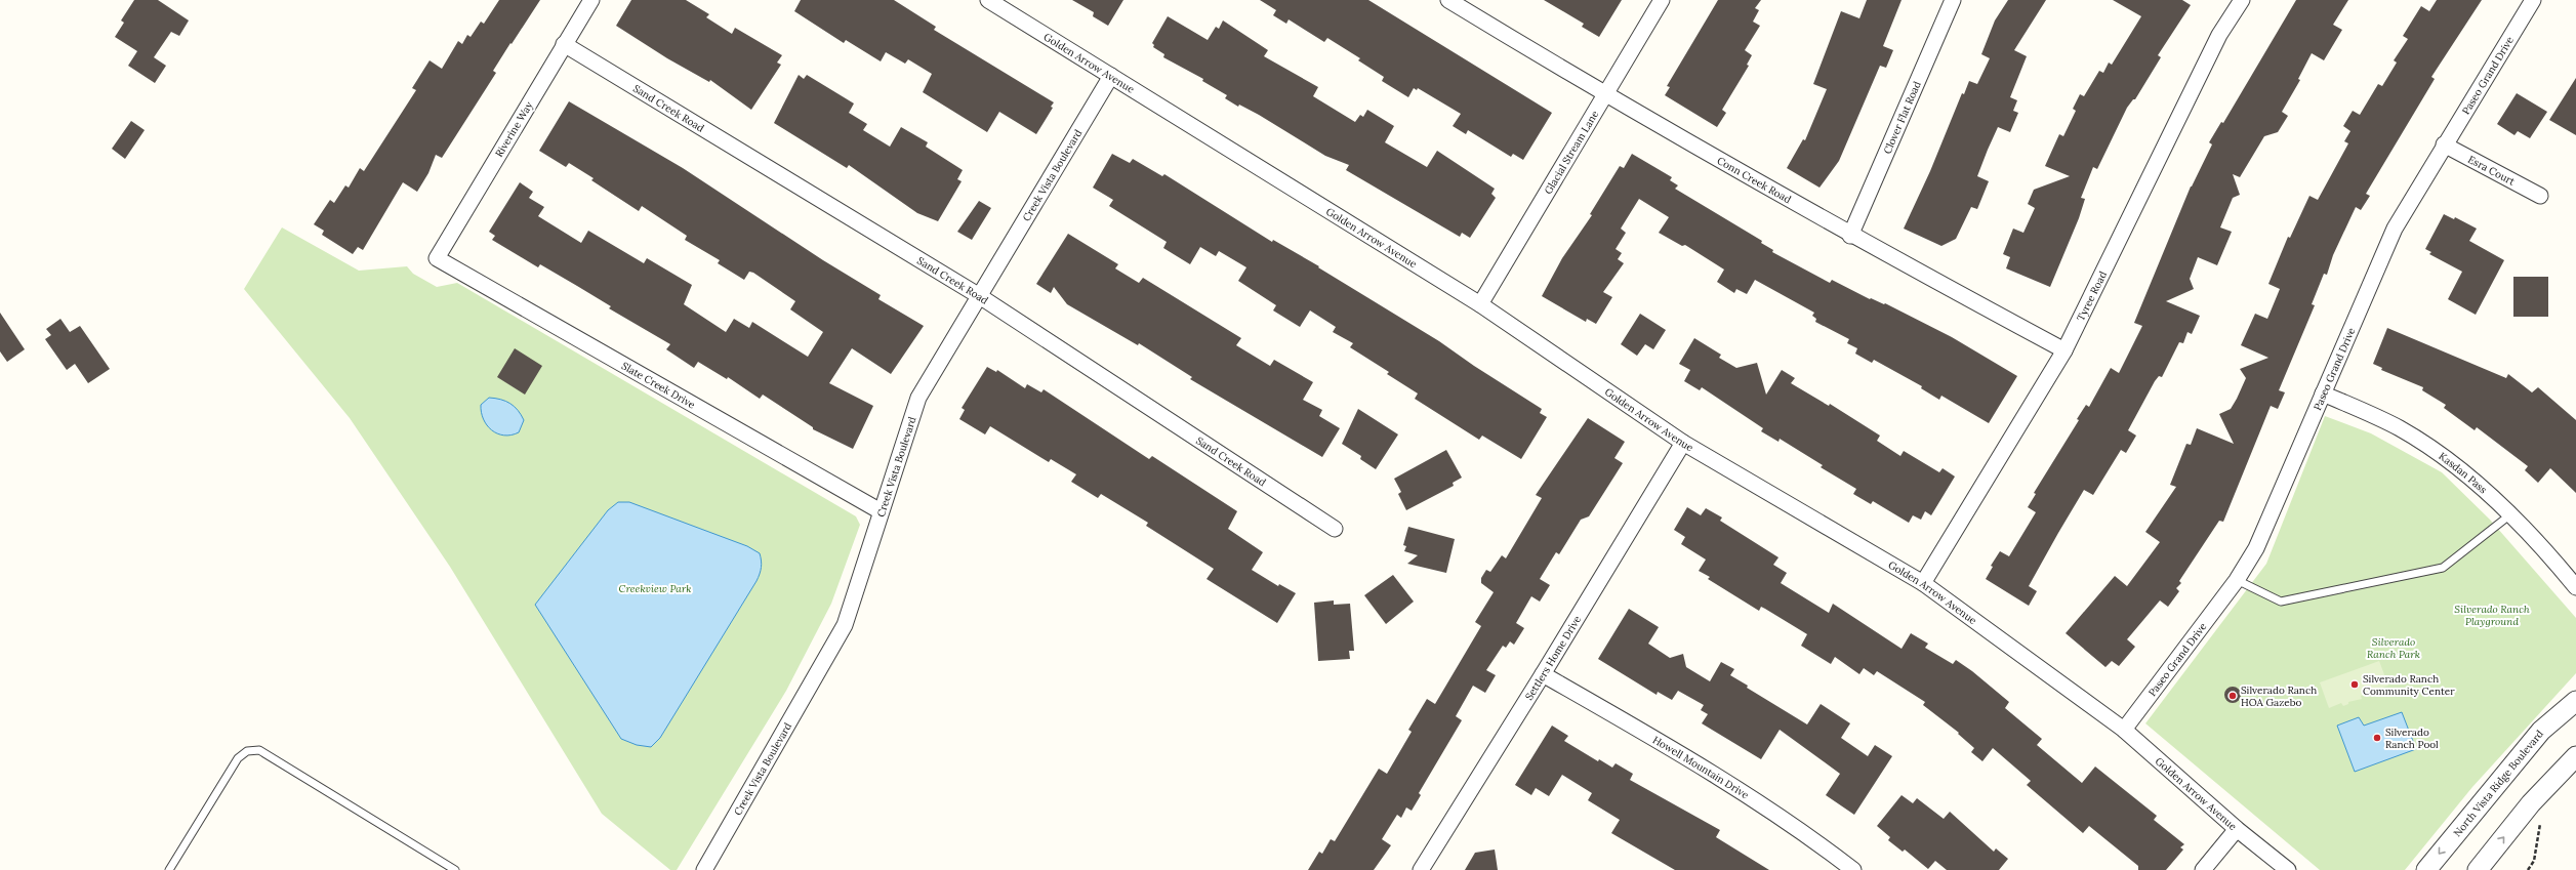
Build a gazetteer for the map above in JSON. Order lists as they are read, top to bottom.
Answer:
{
  "streets": {
    "street": [
      "Golden Arrow Avenue",
      "Paseo Grand Drive",
      "Sand Creek Road",
      "Clover Flat Road",
      "Riverine Way",
      "Glacial Stream Lane",
      "Esra Court",
      "Creek Vista Boulevard",
      "Conn Creek Road",
      "Tyree Road",
      "Slate Creek Drive",
      "Kasdan Pass",
      "Settlers Home Drive",
      "Howell Mountain Drive",
      "North Vista Ridge Boulevard"
    ]
  },
  "crossings": [
    ["Golden Arrow Avenue", "Paseo Grand Drive"],
    ["Golden Arrow Avenue", "Glacial Stream Lane"],
    ["Golden Arrow Avenue", "Creek Vista Boulevard"],
    ["Golden Arrow Avenue", "Tyree Road"],
    ["Golden Arrow Avenue", "Settlers Home Drive"],
    ["Paseo Grand Drive", "Esra Court"],
    ["Paseo Grand Drive", "Kasdan Pass"],
    ["Sand Creek Road", "Riverine Way"],
    ["Sand Creek Road", "Creek Vista Boulevard"],
    ["Clover Flat Road", "Conn Creek Road"],
    ["Riverine Way", "Slate Creek Drive"],
    ["Glacial Stream Lane", "Conn Creek Road"],
    ["Creek Vista Boulevard", "Slate Creek Drive"],
    ["Conn Creek Road", "Tyree Road"],
    ["Settlers Home Drive", "Howell Mountain Drive"]
  ],
  "parks": ["Creekview Park", "Silverado Ranch Playground", "Silverado Ranch Park"],
  "places": ["Silverado Ranch Community Center", "Silverado Ranch HOA Gazebo", "Silverado Ranch Pool"]
}
